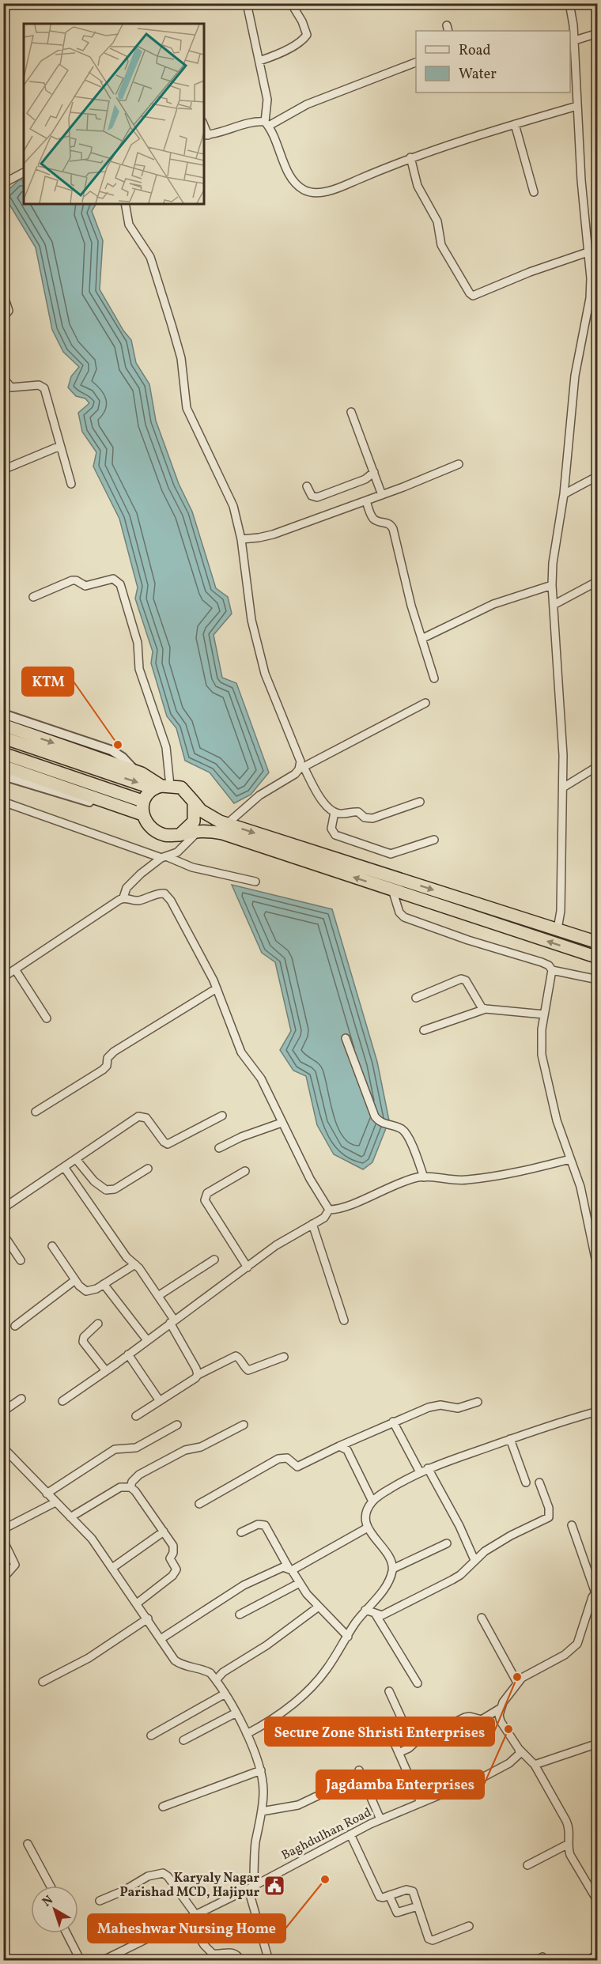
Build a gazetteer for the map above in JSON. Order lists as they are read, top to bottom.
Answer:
{
  "streets": {
    "street": ["Baghdulhan Road"]
  },
  "places": {
    "other": [
      "KTM",
      "Secure Zone Shristi Enterprises",
      "Jagdamba Enterprises",
      "Maheshwar Nursing Home"
    ],
    "public building": ["Karyaly Nagar Parishad MCD, Hajipur"]
  },
  "legend": ["Road", "Water"],
  "north": "top left"
}
